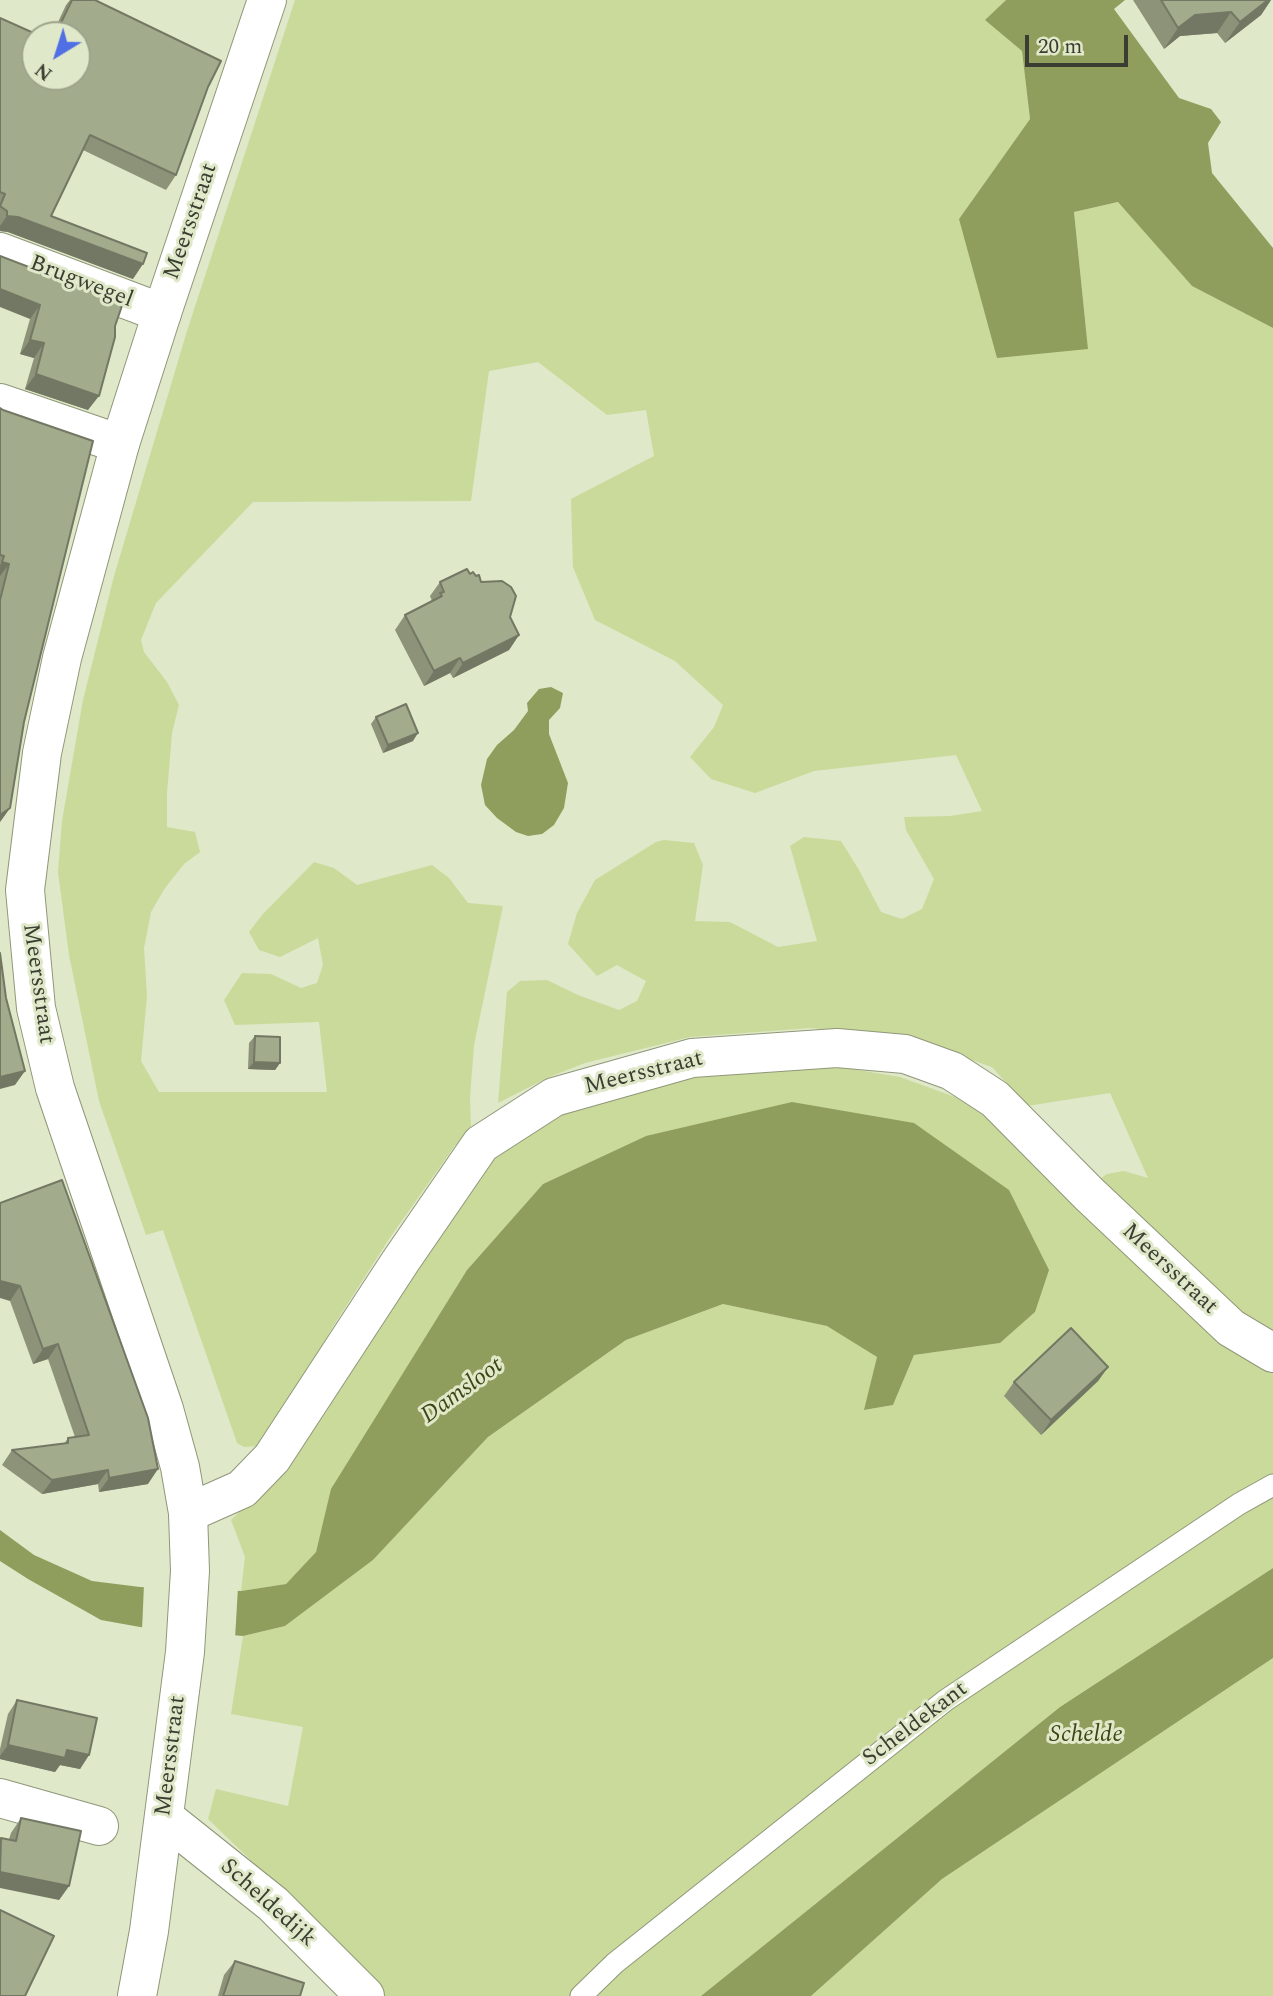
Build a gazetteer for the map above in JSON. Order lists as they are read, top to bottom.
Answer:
{
  "streets": {
    "street": ["Meersstraat", "Brugwegel", "Scheldedijk"],
    "lane": ["Scheldekant"]
  },
  "crossings": [
    ["Meersstraat", "Brugwegel"],
    ["Meersstraat", "Scheldedijk"]
  ],
  "water": ["Damsloot", "Schelde"],
  "scale_bar": "20 m",
  "north": "bottom left"
}
